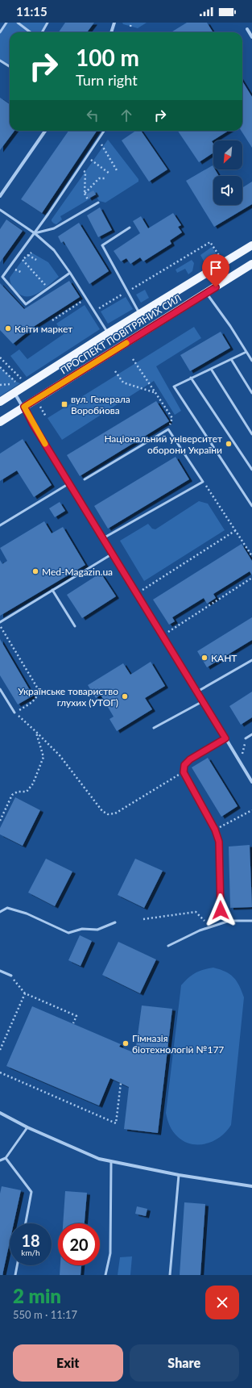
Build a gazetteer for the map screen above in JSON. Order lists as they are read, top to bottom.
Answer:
{
  "streets": {
    "main road": ["ПРОСПЕКТ ПОВІТРЯНИХ СИЛ"]
  },
  "places": {
    "other": [
      "Квіти маркет",
      "Національний університет оборони України",
      "Med-Magazin.ua",
      "КАНТ",
      "Українське товариство глухих (УТОГ)",
      "Гімназія біотехнологій №177"
    ],
    "transit": ["вул. Генерала Воробйова"]
  },
  "north": "bottom left",
  "page": {
    "status": "11:15",
    "turn": ["100 m", "Turn right"],
    "speed": "18 km/h",
    "limit": "20",
    "heading": ["2 min", "550 m · 11:17"],
    "buttons": ["Exit", "Share"]
  }
}
